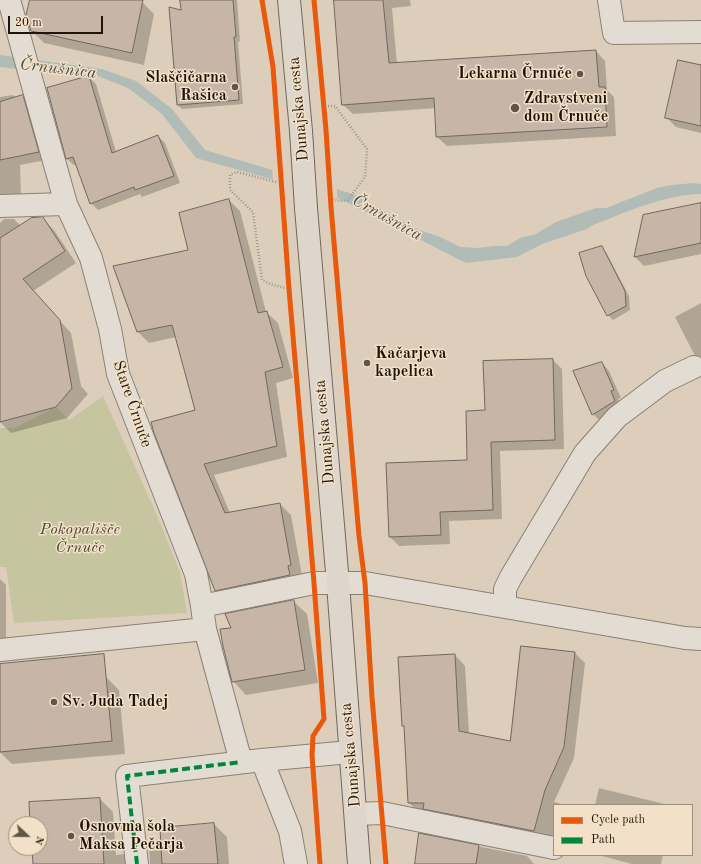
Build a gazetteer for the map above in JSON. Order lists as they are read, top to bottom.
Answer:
{
  "streets": {
    "main road": ["Dunajska cesta"],
    "street": ["Stare Črnuče"]
  },
  "water": ["Črnušnica"],
  "parks": ["Pokopališče Črnuče"],
  "places": [
    "Lekarna Črnuče",
    "Slaščičarna Rašica",
    "Zdravstveni dom Črnuče",
    "Kačarjeva kapelica",
    "Sv. Juda Tadej",
    "Osnovma šola Maksa Pečarja"
  ],
  "legend": ["Cycle path", "Path"],
  "scale_bar": "20 m",
  "north": "right"
}
